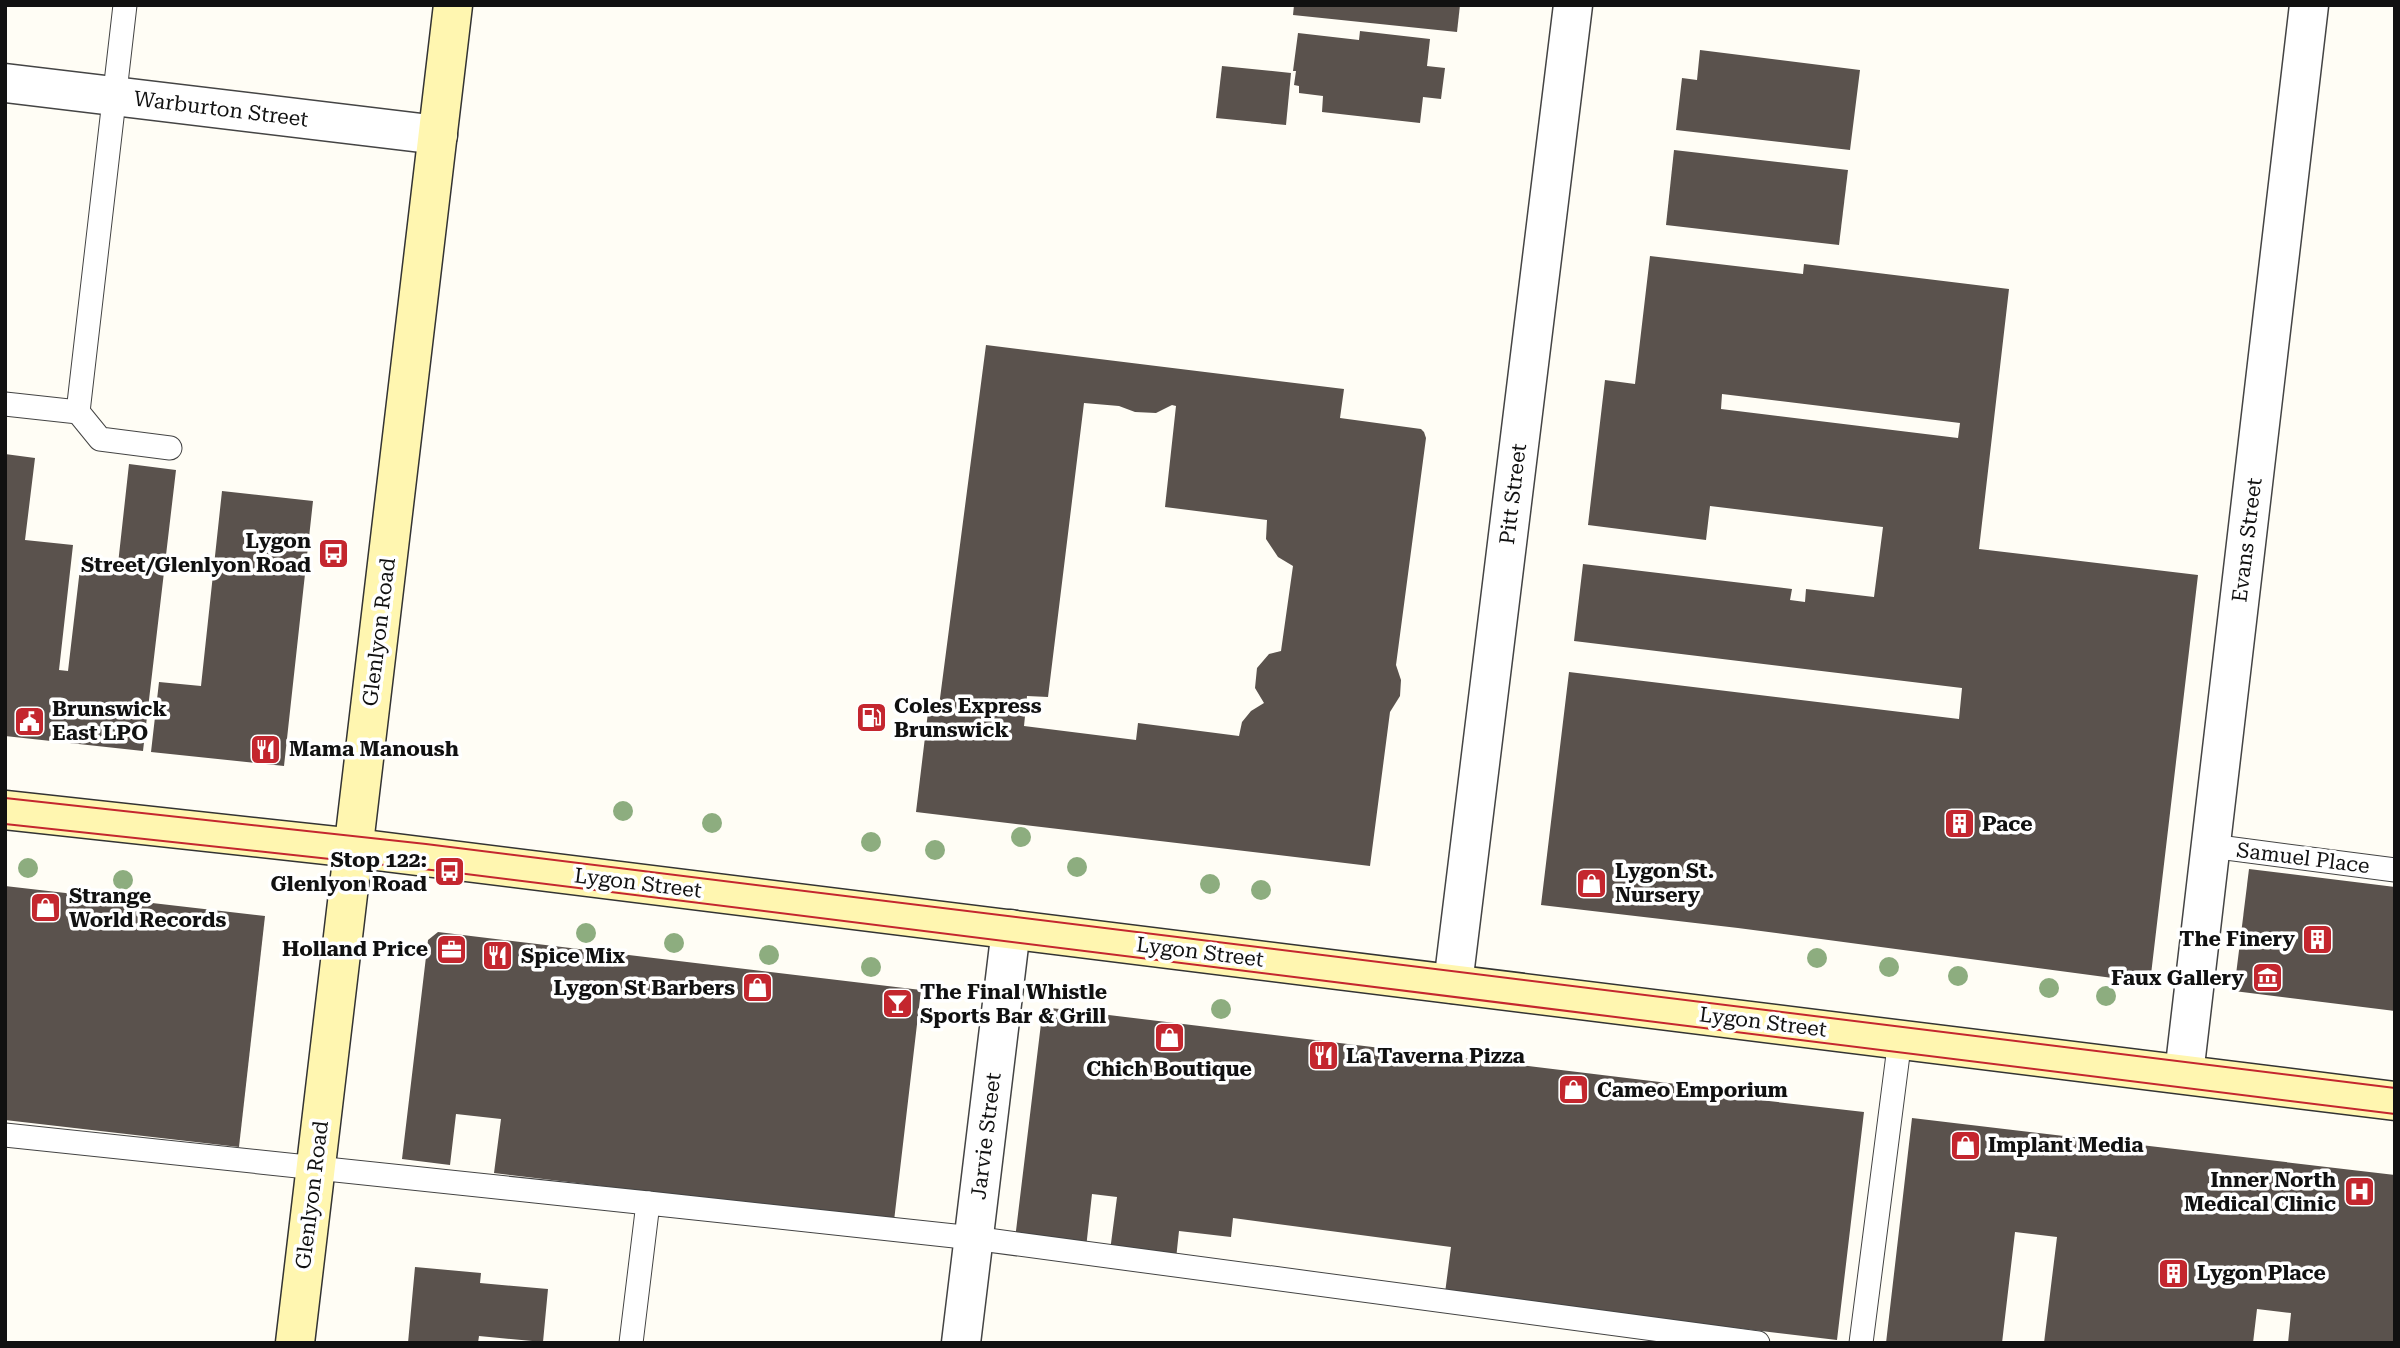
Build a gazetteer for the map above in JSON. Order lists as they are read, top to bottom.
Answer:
{
  "streets": {
    "street": [
      "Warburton Street",
      "Pitt Street",
      "Evans Street",
      "Glenlyon Road",
      "Lygon Street",
      "Jarvie Street"
    ],
    "lane": ["Samuel Place"]
  },
  "crossings": [
    ["Warburton Street", "Glenlyon Road"],
    ["Pitt Street", "Lygon Street"],
    ["Evans Street", "Samuel Place"],
    ["Evans Street", "Lygon Street"],
    ["Glenlyon Road", "Lygon Street"],
    ["Lygon Street", "Jarvie Street"]
  ],
  "places": {
    "bus stop": ["Lygon Street/Glenlyon Road", "Stop 122: Glenlyon Road"],
    "fuel station": ["Coles Express Brunswick"],
    "public building": ["Brunswick East LPO"],
    "restaurant": ["Mama Manoush", "Spice Mix", "La Taverna Pizza"],
    "building": ["Pace", "The Finery", "Lygon Place"],
    "shop": [
      "Lygon St. Nursery",
      "Strange World Records",
      "Lygon St Barbers",
      "Chich Boutique",
      "Cameo Emporium",
      "Implant Media"
    ],
    "office": ["Holland Price"],
    "museum": ["Faux Gallery"],
    "bar": ["The Final Whistle Sports Bar & Grill"],
    "hospital": ["Inner North Medical Clinic"]
  }
}
